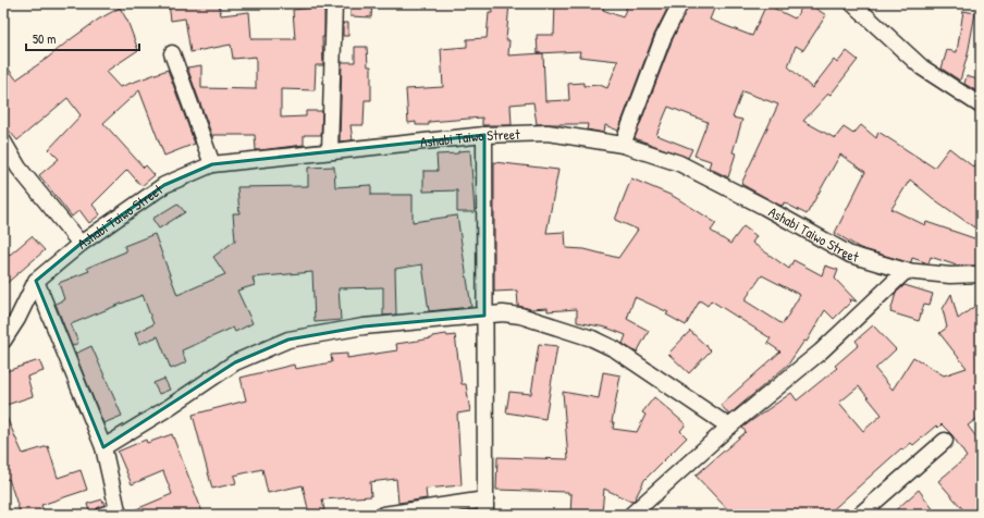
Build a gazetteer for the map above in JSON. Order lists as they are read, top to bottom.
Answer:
{
  "streets": {
    "street": ["Ashabi Taiwo Street"]
  },
  "scale_bar": "50 m"
}
